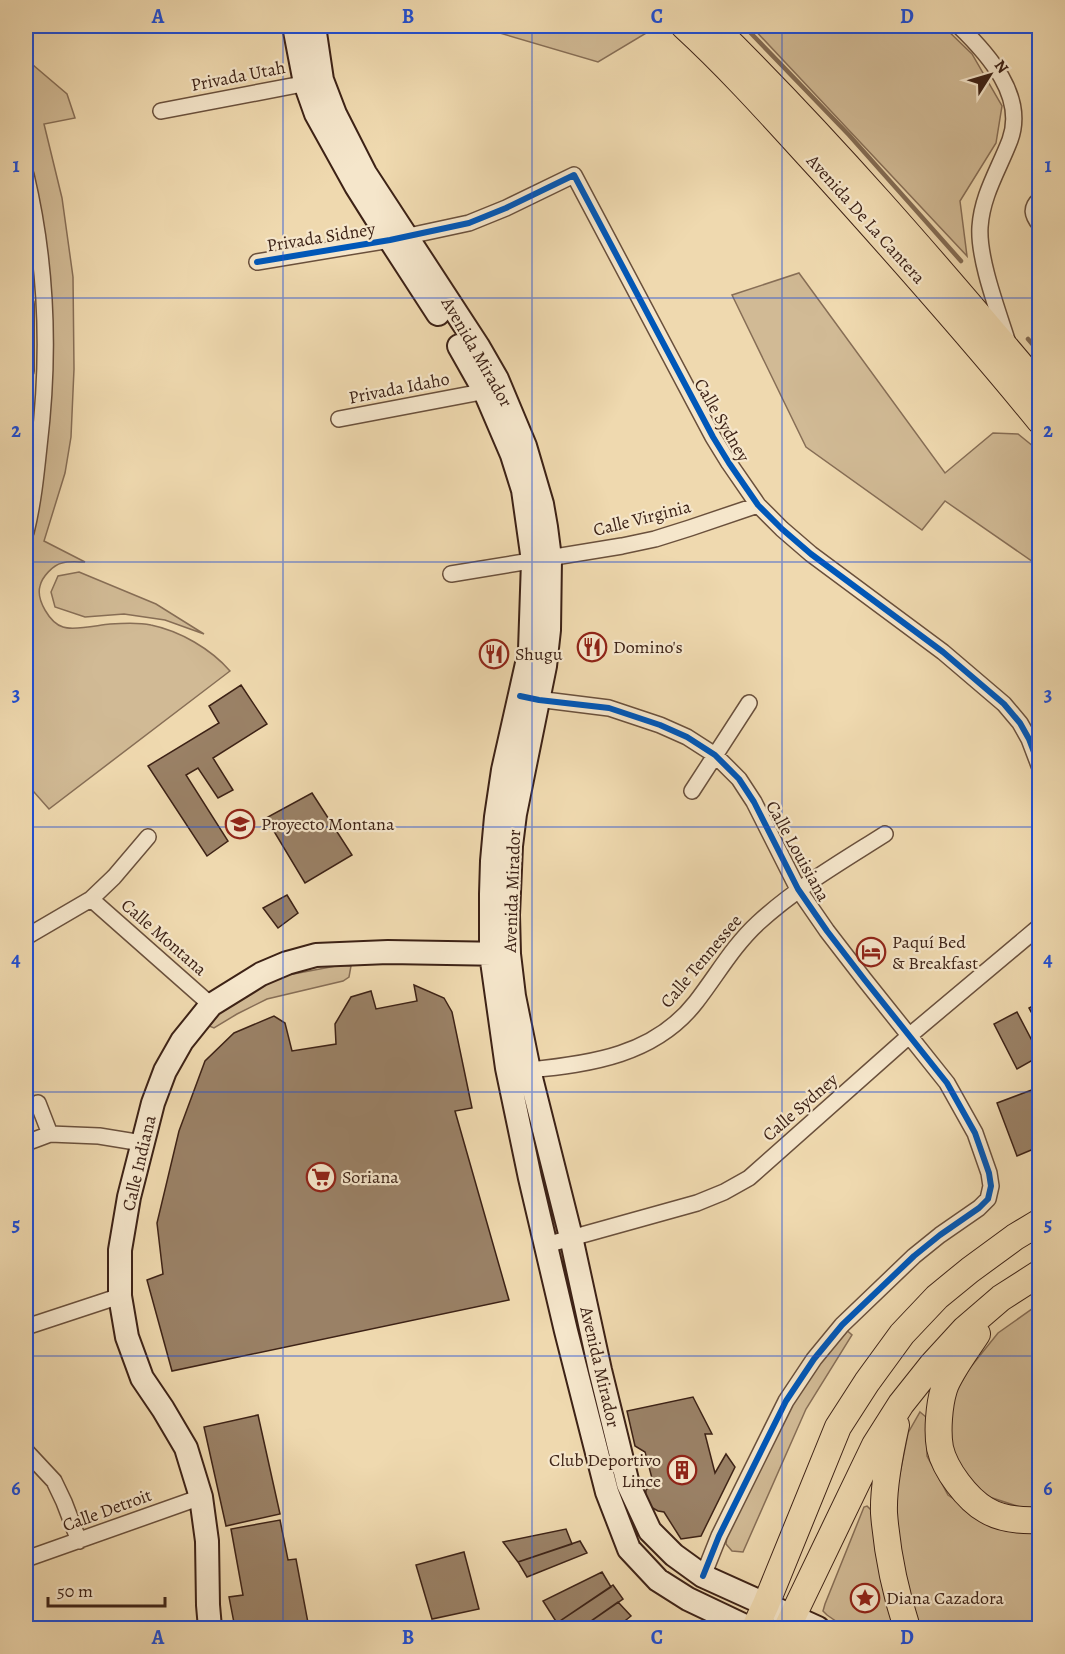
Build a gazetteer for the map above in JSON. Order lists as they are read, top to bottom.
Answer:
{
  "streets": {
    "main road": ["Avenida De La Cantera", "Avenida Mirador", "Calle Indiana"],
    "street": [
      "Privada Utah",
      "Privada Sidney",
      "Privada Idaho",
      "Calle Sydney",
      "Calle Virginia",
      "Calle Louisiana",
      "Calle Montana",
      "Calle Tennessee",
      "Calle Detroit"
    ]
  },
  "crossings": [
    ["Privada Utah", "Avenida Mirador"],
    ["Privada Sidney", "Avenida Mirador"],
    ["Privada Sidney", "Calle Sydney"],
    ["Avenida Mirador", "Privada Idaho"],
    ["Avenida Mirador", "Calle Sydney"],
    ["Avenida Mirador", "Calle Virginia"],
    ["Avenida Mirador", "Calle Louisiana"],
    ["Avenida Mirador", "Calle Tennessee"],
    ["Avenida Mirador", "Calle Indiana"],
    ["Calle Sydney", "Calle Virginia"],
    ["Calle Sydney", "Calle Louisiana"],
    ["Calle Louisiana", "Calle Tennessee"],
    ["Calle Montana", "Calle Indiana"],
    ["Calle Indiana", "Calle Detroit"]
  ],
  "places": {
    "restaurant": ["Domino's", "Shugu"],
    "school or university": ["Proyecto Montana"],
    "hotel": ["Paquí Bed & Breakfast"],
    "supermarket": ["Soriana"],
    "building": ["Club Deportivo Lince"],
    "place": ["Diana Cazadora"]
  },
  "scale_bar": "50 m",
  "north": "top right",
  "grid": {
    "columns": [
      "A",
      "B",
      "C",
      "D"
    ],
    "rows": [
      "1",
      "2",
      "3",
      "4",
      "5",
      "6"
    ]
  }
}
